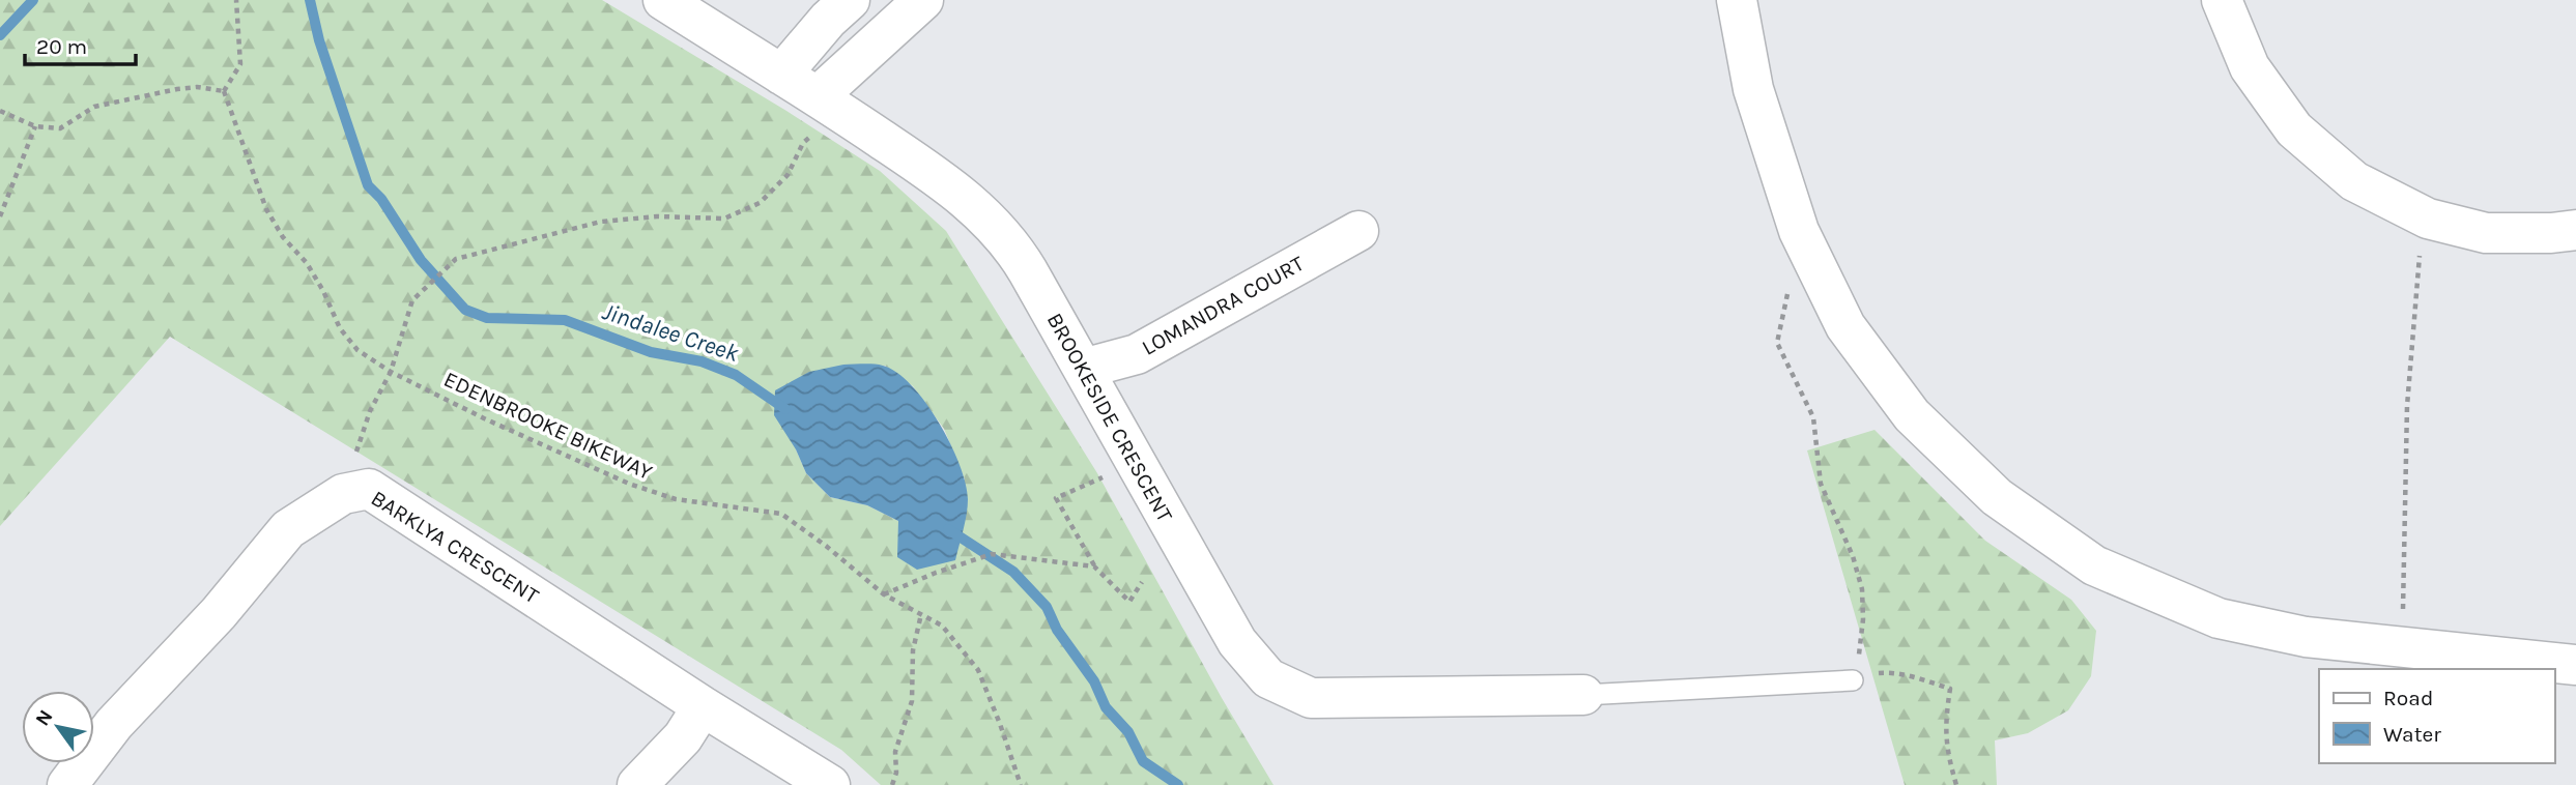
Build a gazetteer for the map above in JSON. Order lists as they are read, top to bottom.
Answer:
{
  "streets": {
    "street": ["LOMANDRA COURT", "BROOKESIDE CRESCENT", "BARKLYA CRESCENT"],
    "path": ["EDENBROOKE BIKEWAY"]
  },
  "crossings": [
    ["LOMANDRA COURT", "BROOKESIDE CRESCENT"]
  ],
  "water": ["Jindalee Creek"],
  "legend": ["Road", "Water"],
  "scale_bar": "20 m",
  "north": "top left"
}
